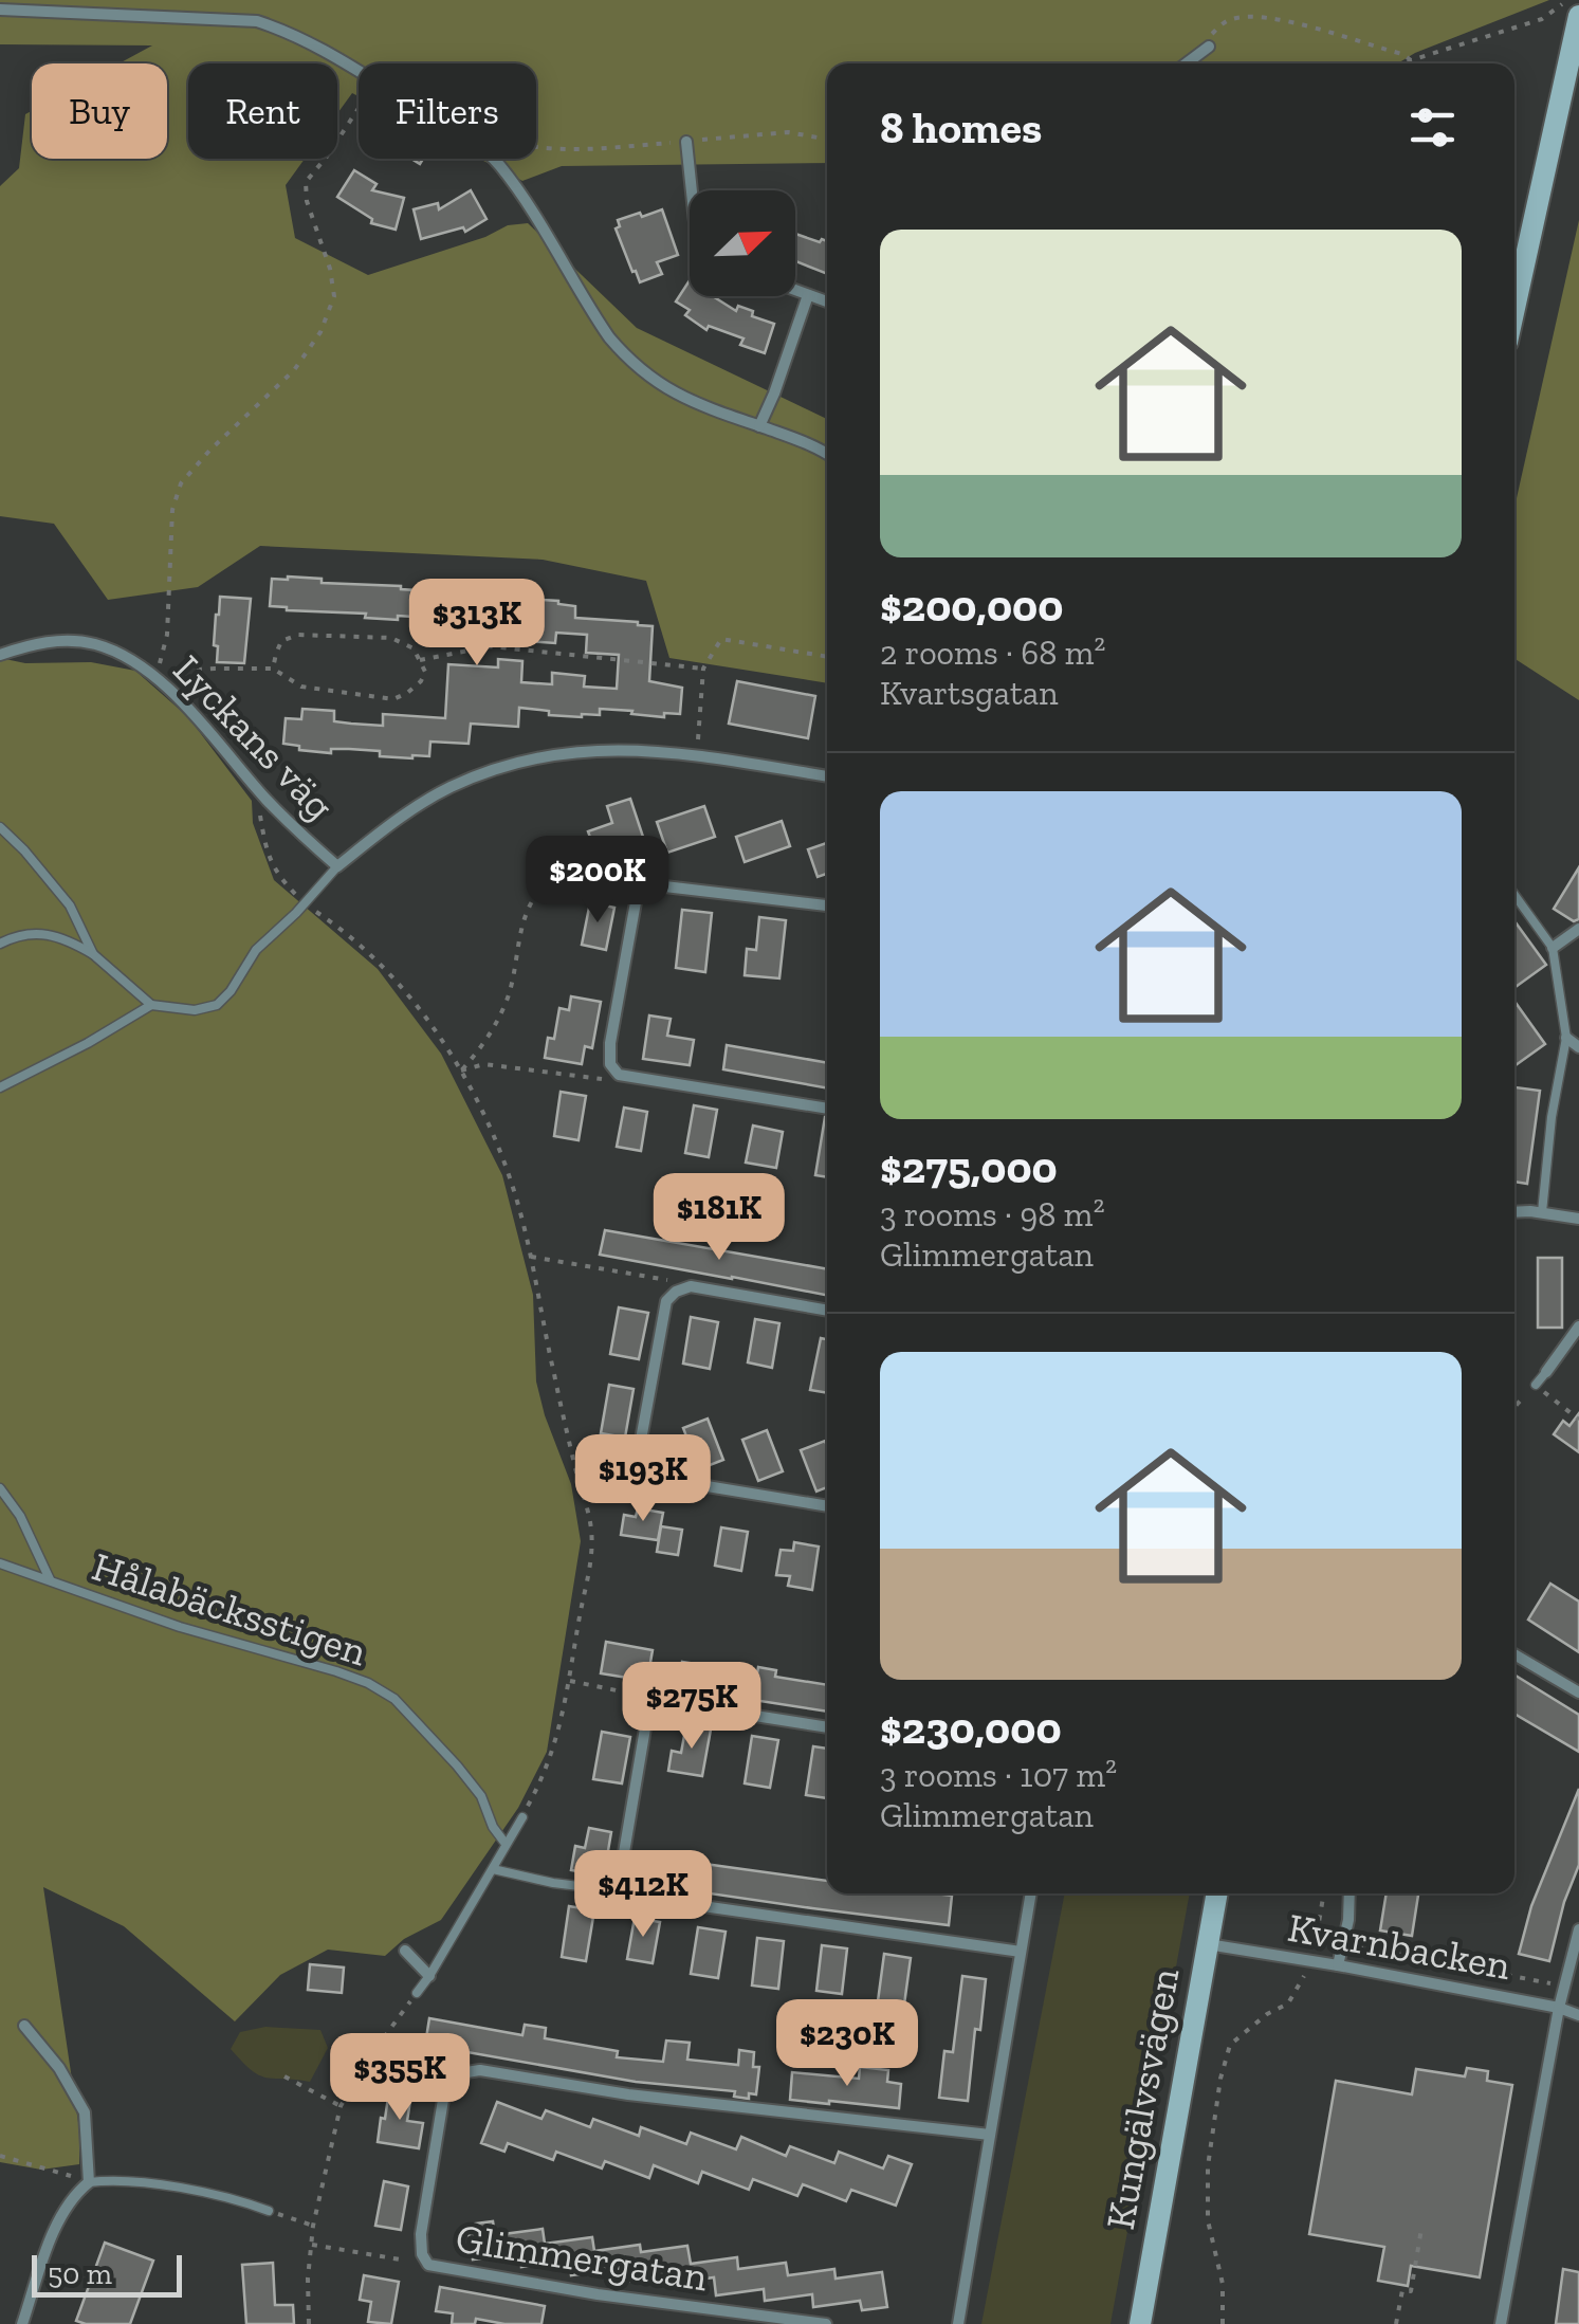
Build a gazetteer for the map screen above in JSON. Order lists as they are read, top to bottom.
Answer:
{
  "streets": {
    "main road": ["Kungälvsvägen"],
    "street": ["Lyckans väg", "Kvarnbacken", "Glimmergatan"],
    "lane": ["Hålabäcksstigen"]
  },
  "crossings": [
    ["Kvarnbacken", "Kungälvsvägen"]
  ],
  "scale_bar": "50 m",
  "north": "top right",
  "page": {
    "chip": ["Buy", "Rent", "Filters"],
    "heading": "8 homes",
    "list": [
      {
        "name": "$200,000",
        "note": "2 rooms · 68 m² · Kvartsgatan"
      },
      {
        "name": "$275,000",
        "note": "3 rooms · 98 m² · Glimmergatan"
      },
      {
        "name": "$230,000",
        "note": "3 rooms · 107 m² · Glimmergatan"
      }
    ],
    "price": [
      "$313K",
      "$200K",
      "$181K",
      "$193K",
      "$275K",
      "$412K",
      "$230K",
      "$355K"
    ],
    "scale": "50 m"
  }
}
